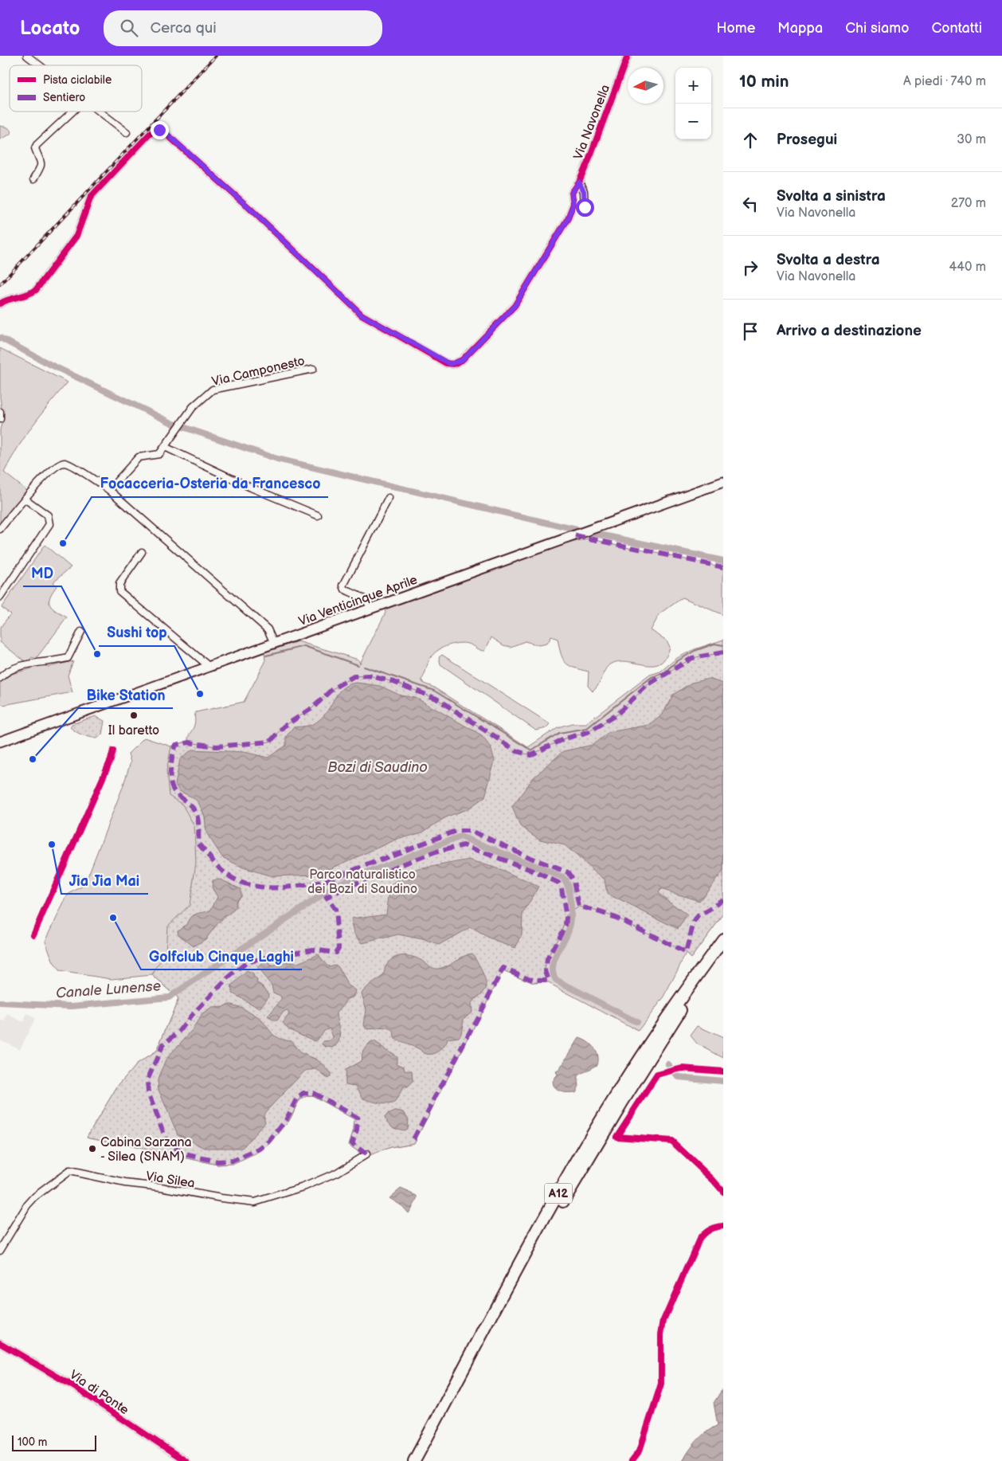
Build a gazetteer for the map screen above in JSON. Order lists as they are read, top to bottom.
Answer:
{
  "streets": {
    "highway": ["A12"],
    "main road": ["Via Venticinque Aprile"],
    "street": [
      "Via Navonella",
      "Via Camponesto",
      "Via Silea",
      "Via di Ponte"
    ]
  },
  "water": ["Bozi di Saudino", "Canale Lunense"],
  "parks": ["Parco naturalistico dei Bozi di Saudino"],
  "places": [
    "Focacceria-Osteria da Francesco",
    "MD",
    "Sushi top",
    "Il baretto",
    "Bike Station",
    "Jia Jia Mai",
    "Golfclub Cinque Laghi",
    "Cabina Sarzana - Silea (SNAM)"
  ],
  "legend": ["Pista ciclabile", "Sentiero"],
  "scale_bar": "100 m",
  "north": "left",
  "page": {
    "header": "Locato",
    "search": "Cerca qui",
    "nav": [
      "Home",
      "Mappa",
      "Chi siamo",
      "Contatti"
    ],
    "heading": ["10 min", "A piedi · 740 m"],
    "map_buttons": ["+", "−"],
    "list": [
      ["Prosegui", "30 m"],
      ["Svolta a sinistra", "Via Navonella", "270 m"],
      ["Svolta a destra", "Via Navonella", "440 m"],
      "Arrivo a destinazione"
    ],
    "scale": "100 m"
  }
}
